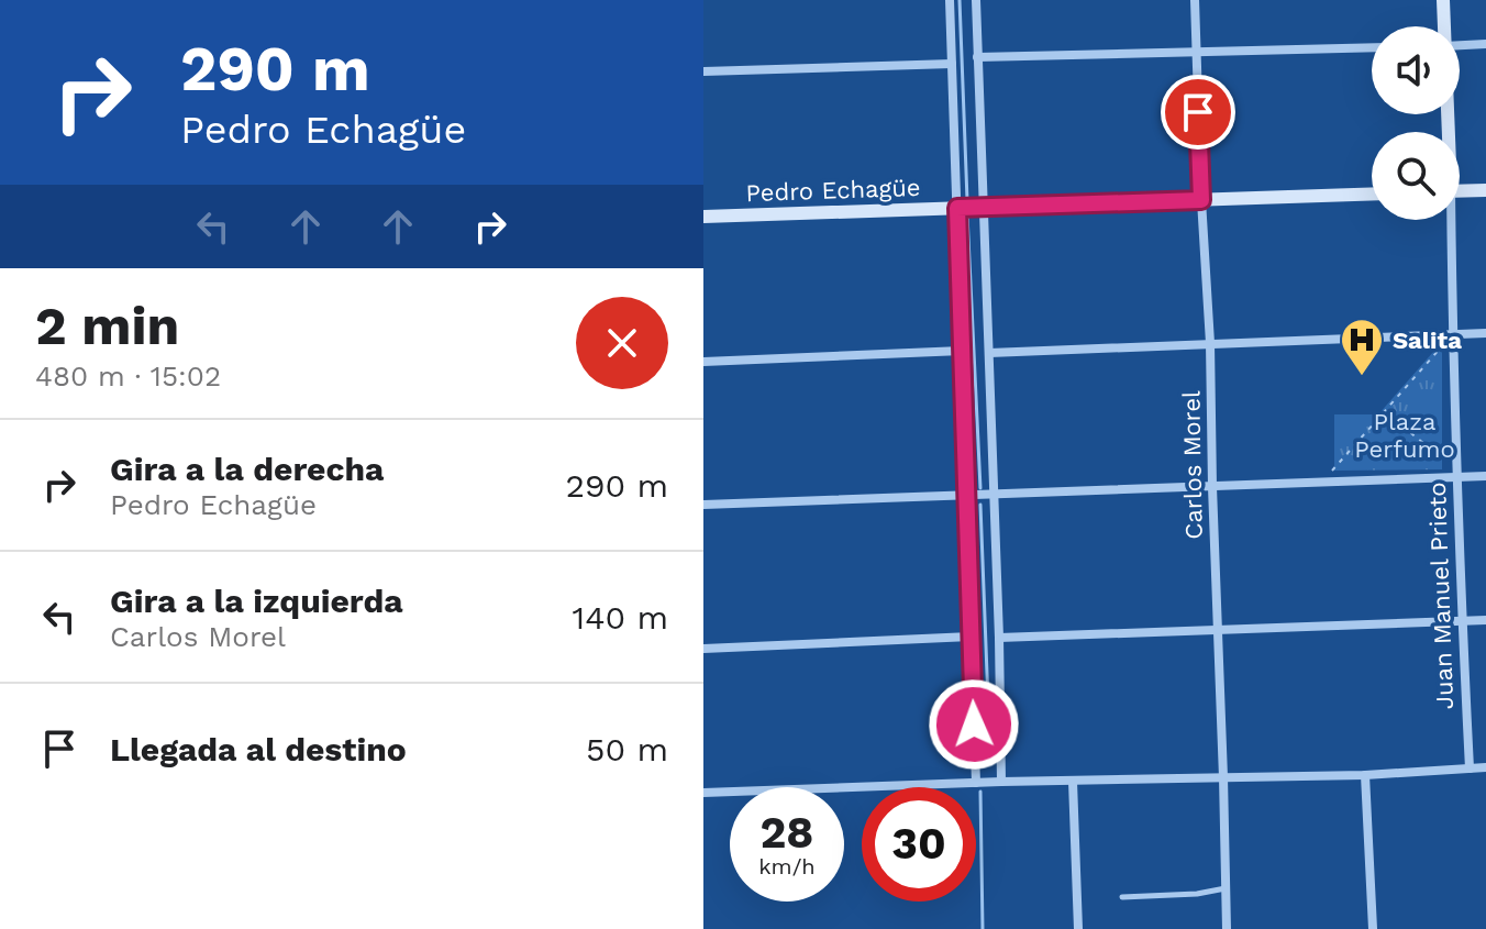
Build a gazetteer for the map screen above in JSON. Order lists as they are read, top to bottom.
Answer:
{
  "streets": {
    "street": ["Pedro Echagüe", "Carlos Morel", "Juan Manuel Prieto"]
  },
  "crossings": [
    ["Pedro Echagüe", "Carlos Morel"]
  ],
  "parks": ["Plaza Perfumo"],
  "places": {
    "hospital": ["Salita"]
  },
  "page": {
    "turn": ["290 m", "Pedro Echagüe"],
    "heading": ["2 min", "480 m · 15:02"],
    "list": [
      {
        "name": "Gira a la derecha",
        "note": "Pedro Echagüe",
        "value": "290 m"
      },
      {
        "name": "Gira a la izquierda",
        "note": "Carlos Morel",
        "value": "140 m"
      },
      {
        "name": "Llegada al destino",
        "value": "50 m"
      }
    ],
    "speed": "28 km/h",
    "limit": "30"
  }
}
